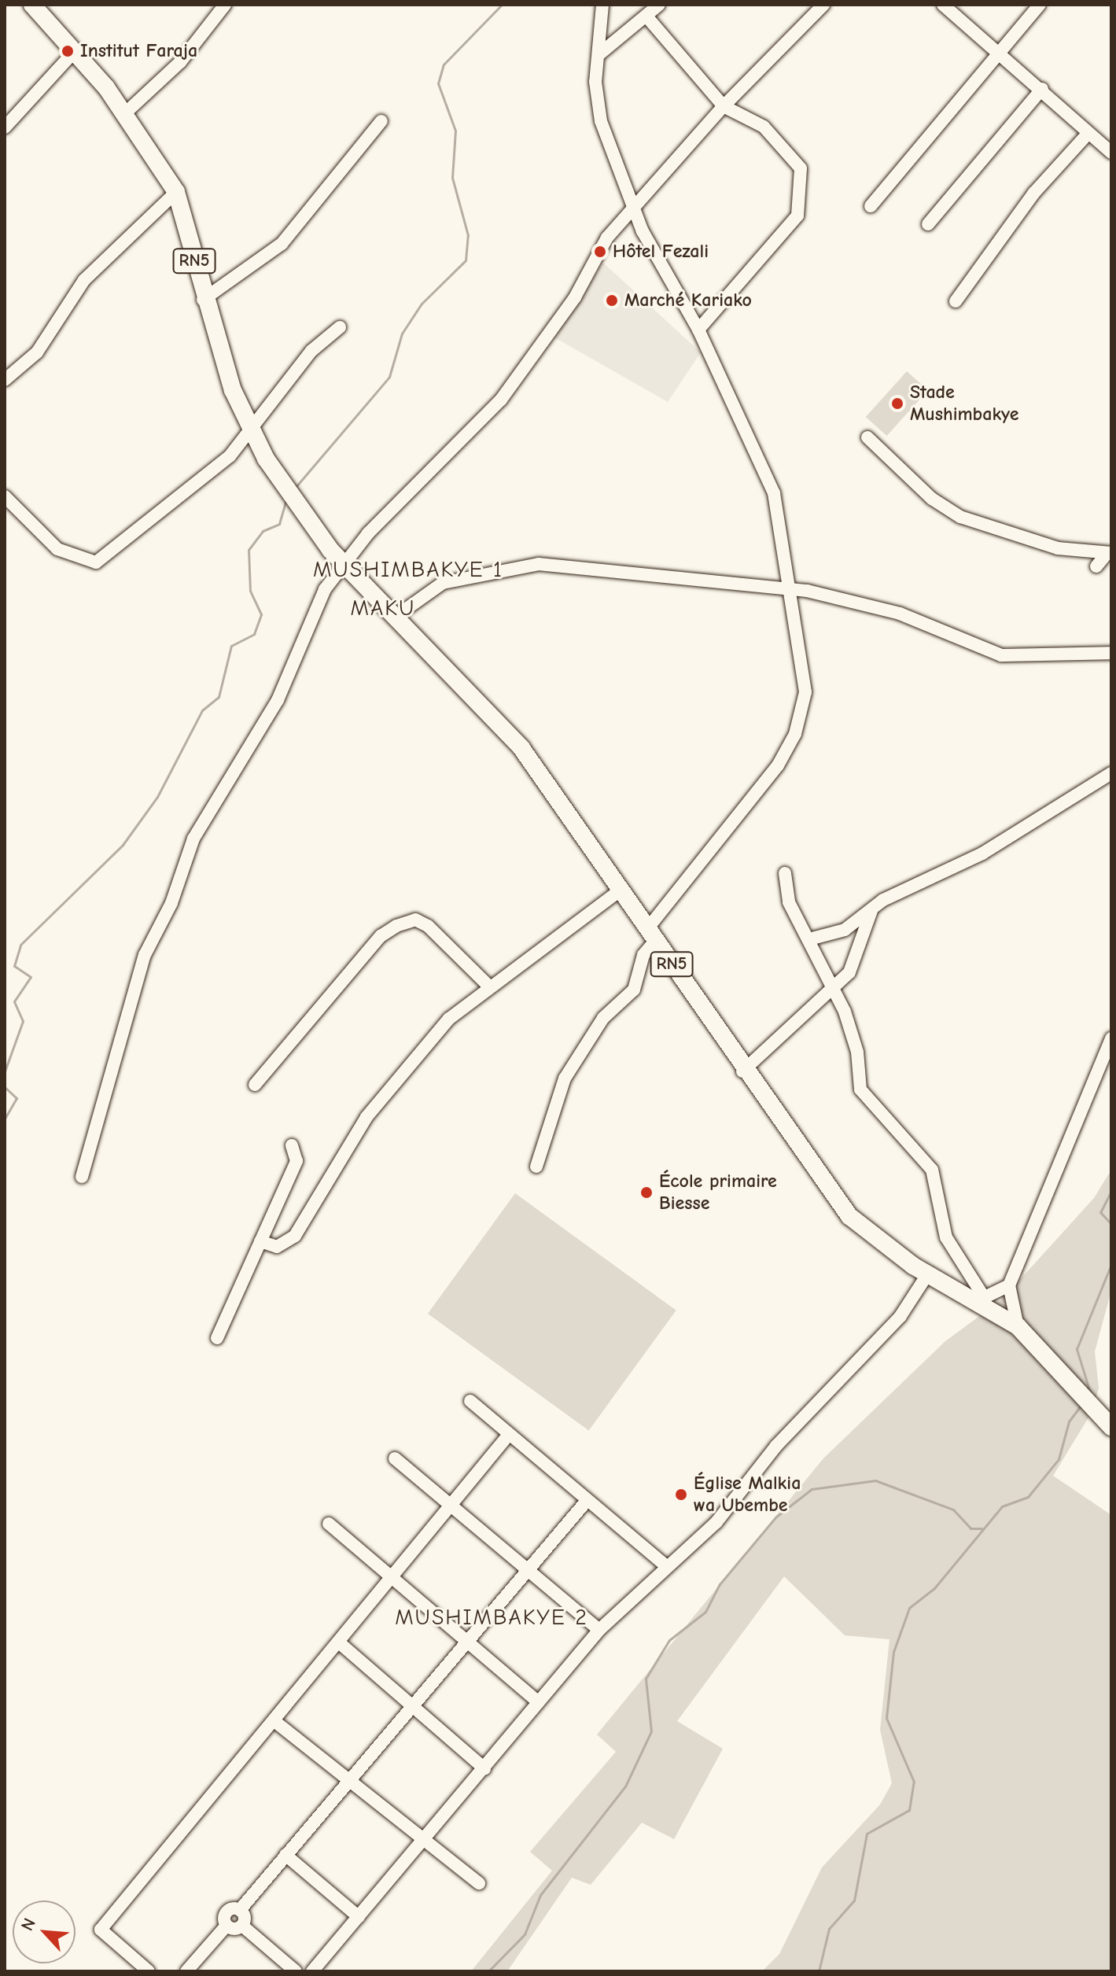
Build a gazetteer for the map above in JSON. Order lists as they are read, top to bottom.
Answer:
{
  "streets": {
    "highway": ["RN5"]
  },
  "districts": ["MUSHIMBAKYE 1", "MAKU", "MUSHIMBAKYE 2"],
  "places": [
    "Institut Faraja",
    "Hôtel Fezali",
    "Marché Kariako",
    "Stade Mushimbakye",
    "École primaire Biesse",
    "Église Malkia wa Ubembe"
  ],
  "north": "top left"
}
